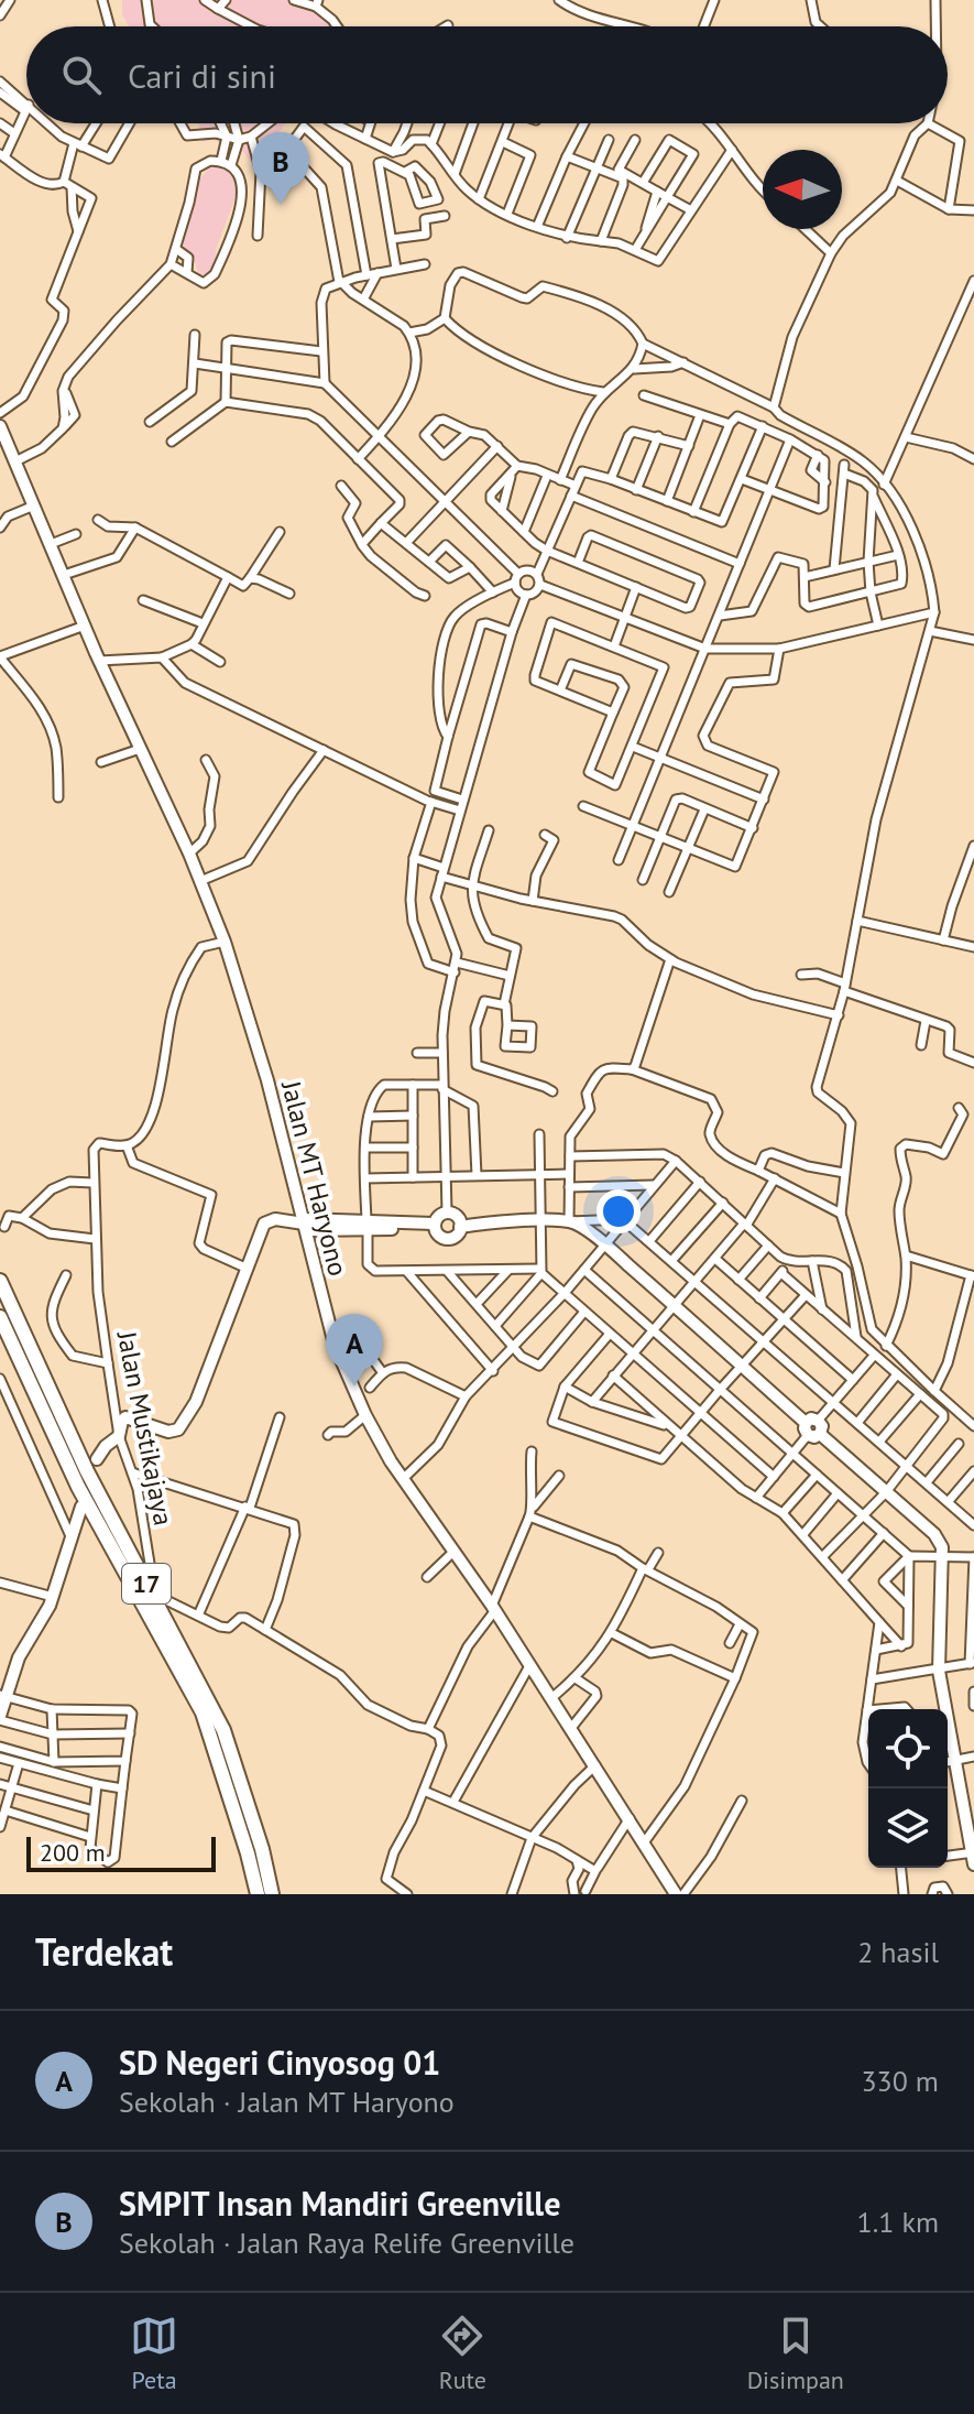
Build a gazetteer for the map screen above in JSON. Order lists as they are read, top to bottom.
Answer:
{
  "streets": {
    "highway": ["17"],
    "street": ["Jalan MT Haryono", "Jalan Mustikajaya"]
  },
  "scale_bar": "200 m",
  "north": "left",
  "page": {
    "search": "Cari di sini",
    "pins": ["B", "A"],
    "scale": "200 m",
    "heading": ["Terdekat", "2 hasil"],
    "list": [
      {
        "mark": "A",
        "name": "SD Negeri Cinyosog 01",
        "note": "Sekolah · Jalan MT Haryono",
        "value": "330 m"
      },
      {
        "mark": "B",
        "name": "SMPIT Insan Mandiri Greenville",
        "note": "Sekolah · Jalan Raya Relife Greenville",
        "value": "1.1 km"
      }
    ],
    "nav": ["Peta", "Rute", "Disimpan"]
  }
}
